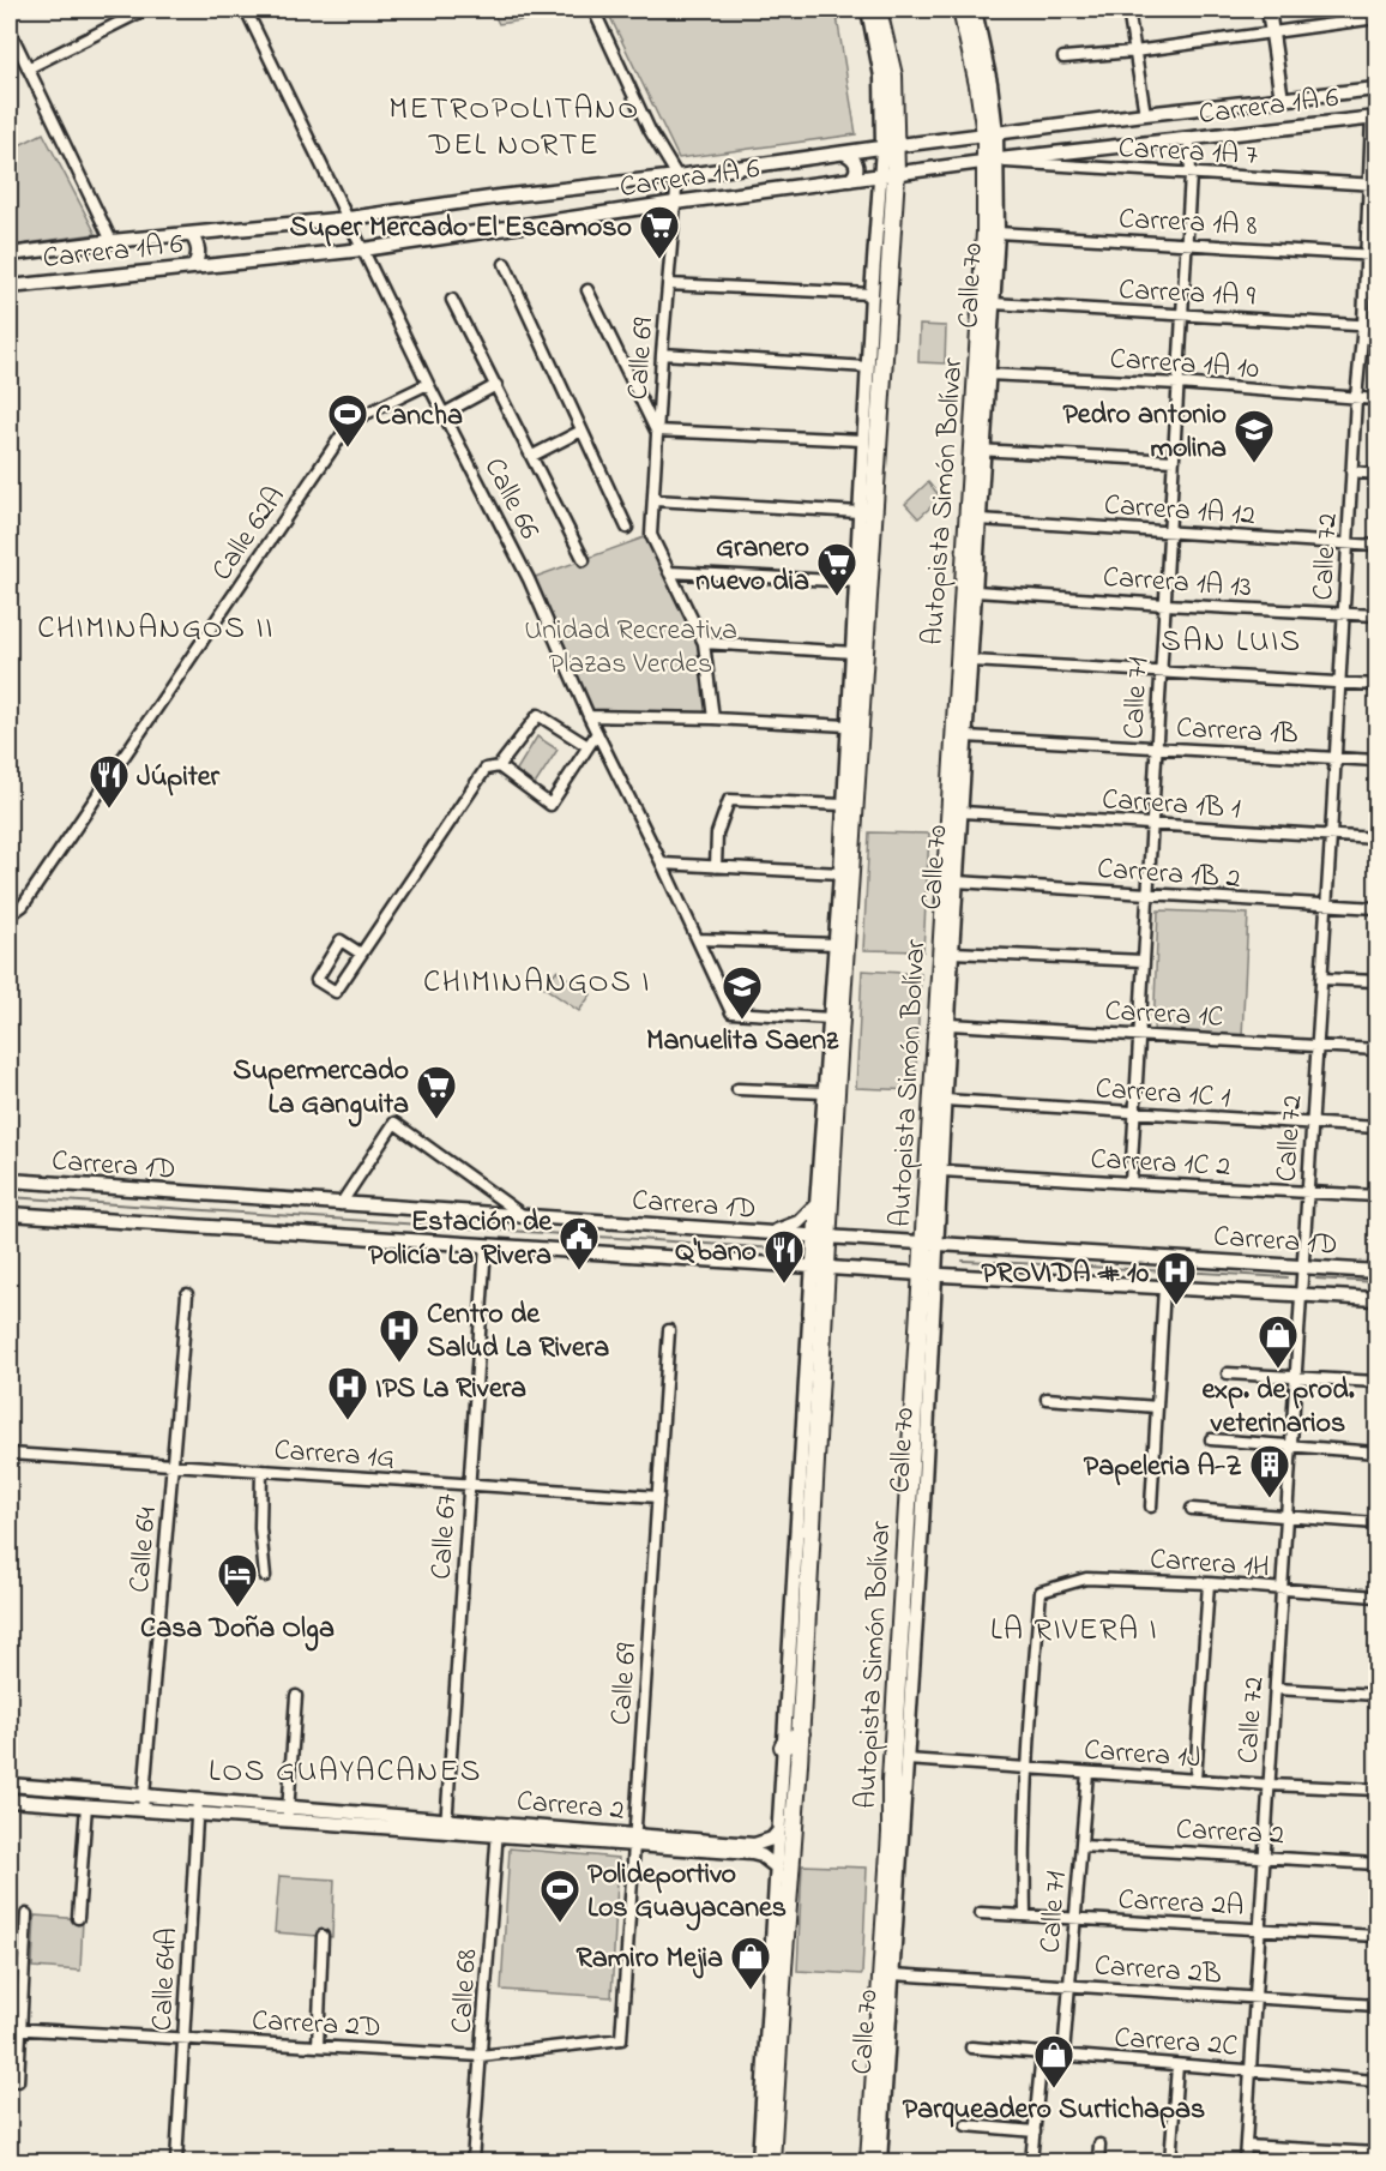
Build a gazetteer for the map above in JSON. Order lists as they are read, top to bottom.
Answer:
{
  "streets": {
    "highway": ["Autopista Simón Bolívar"],
    "street": [
      "Carrera 1A 6",
      "Carrera 1A 7",
      "Carrera 1A 8",
      "Calle 70",
      "Carrera 1A 9",
      "Calle 69",
      "Carrera 1A 10",
      "Calle 66",
      "Carrera 1A 12",
      "Calle 62A",
      "Calle 72",
      "Carrera 1A 13",
      "Calle 71",
      "Carrera 1B",
      "Carrera 1B 1",
      "Carrera 1B 2",
      "Carrera 1C",
      "Carrera 1C 1",
      "Carrera 1C 2",
      "Carrera 1D",
      "Carrera 1G",
      "Calle 67",
      "Calle 64",
      "Carrera 1H",
      "Carrera 1J",
      "Carrera 2",
      "Carrera 2A",
      "Carrera 2B",
      "Calle 64A",
      "Calle 68",
      "Carrera 2D",
      "Carrera 2C"
    ]
  },
  "crossings": [
    ["Carrera 1A 6", "Carrera 1A 7"],
    ["Carrera 1A 6", "Calle 70"],
    ["Carrera 1A 6", "Calle 69"],
    ["Carrera 1A 6", "Calle 66"],
    ["Carrera 1A 6", "Autopista Simón Bolívar"],
    ["Carrera 1A 6", "Calle 72"],
    ["Carrera 1A 6", "Calle 71"],
    ["Carrera 1A 7", "Calle 70"],
    ["Carrera 1A 7", "Autopista Simón Bolívar"],
    ["Carrera 1A 7", "Calle 72"],
    ["Carrera 1A 7", "Calle 71"],
    ["Carrera 1A 8", "Calle 70"],
    ["Carrera 1A 8", "Calle 72"],
    ["Carrera 1A 8", "Calle 71"],
    ["Calle 70", "Carrera 1A 9"],
    ["Calle 70", "Carrera 1A 10"],
    ["Calle 70", "Autopista Simón Bolívar"],
    ["Calle 70", "Carrera 1A 12"],
    ["Calle 70", "Carrera 1A 13"],
    ["Calle 70", "Carrera 1B"],
    ["Calle 70", "Carrera 1B 1"],
    ["Calle 70", "Carrera 1B 2"],
    ["Calle 70", "Carrera 1C"],
    ["Calle 70", "Carrera 1C 1"],
    ["Calle 70", "Carrera 1C 2"],
    ["Calle 70", "Carrera 1D"],
    ["Calle 70", "Carrera 1J"],
    ["Calle 70", "Carrera 2B"],
    ["Carrera 1A 9", "Calle 72"],
    ["Carrera 1A 9", "Calle 71"],
    ["Calle 69", "Carrera 1G"],
    ["Calle 69", "Carrera 2"],
    ["Calle 69", "Carrera 2D"],
    ["Carrera 1A 10", "Calle 72"],
    ["Carrera 1A 10", "Calle 71"],
    ["Calle 66", "Calle 62A"],
    ["Autopista Simón Bolívar", "Carrera 1C"],
    ["Autopista Simón Bolívar", "Carrera 1D"],
    ["Carrera 1A 12", "Calle 72"],
    ["Carrera 1A 12", "Calle 71"],
    ["Calle 72", "Carrera 1A 13"],
    ["Calle 72", "Carrera 1B"],
    ["Calle 72", "Carrera 1B 1"],
    ["Calle 72", "Carrera 1B 2"],
    ["Calle 72", "Carrera 1C"],
    ["Calle 72", "Carrera 1C 1"],
    ["Calle 72", "Carrera 1C 2"],
    ["Calle 72", "Carrera 1D"],
    ["Calle 72", "Carrera 1H"],
    ["Calle 72", "Carrera 1J"],
    ["Calle 72", "Carrera 2"],
    ["Calle 72", "Carrera 2A"],
    ["Calle 72", "Carrera 2B"],
    ["Calle 72", "Carrera 2C"],
    ["Carrera 1A 13", "Calle 71"],
    ["Calle 71", "Carrera 1B"],
    ["Calle 71", "Carrera 1B 1"],
    ["Calle 71", "Carrera 1B 2"],
    ["Calle 71", "Carrera 1C"],
    ["Calle 71", "Carrera 1C 1"],
    ["Calle 71", "Carrera 1C 2"],
    ["Calle 71", "Carrera 1J"],
    ["Calle 71", "Carrera 2"],
    ["Calle 71", "Carrera 2A"],
    ["Calle 71", "Carrera 2B"],
    ["Calle 71", "Carrera 2C"],
    ["Carrera 1D", "Calle 67"],
    ["Carrera 1G", "Calle 67"],
    ["Carrera 1G", "Calle 64"],
    ["Calle 67", "Carrera 2"],
    ["Calle 64", "Carrera 2"],
    ["Carrera 1H", "Carrera 1J"],
    ["Carrera 2", "Calle 64A"],
    ["Carrera 2", "Calle 68"],
    ["Calle 64A", "Carrera 2D"],
    ["Calle 68", "Carrera 2D"]
  ],
  "districts": [
    "METROPOLITANO DEL NORTE",
    "CHIMINANGOS II",
    "SAN LUIS",
    "CHIMINANGOS I",
    "LA RIVERA I",
    "LOS GUAYACANES"
  ],
  "parks": ["Unidad Recreativa Plazas Verdes"],
  "places": {
    "supermarket": ["Super Mercado El Escamoso", "Granero nuevo dia", "Supermercado La Ganguita"],
    "sports": ["Cancha", "Polideportivo Los Guayacanes"],
    "school or university": ["Pedro antonio molina", "Manuelita Saenz"],
    "restaurant": ["Júpiter", "Q'bano"],
    "public building": ["Estación de Policía La Rivera"],
    "hospital": ["PROVIDA # 10", "Centro de Salud La Rivera", "IPS La Rivera"],
    "shop": ["exp. de prod. veterinarios", "Ramiro Mejia", "Parqueadero Surtichapas"],
    "building": ["Papeleria A-Z"],
    "hotel": ["Casa Doña Olga"]
  }
}
